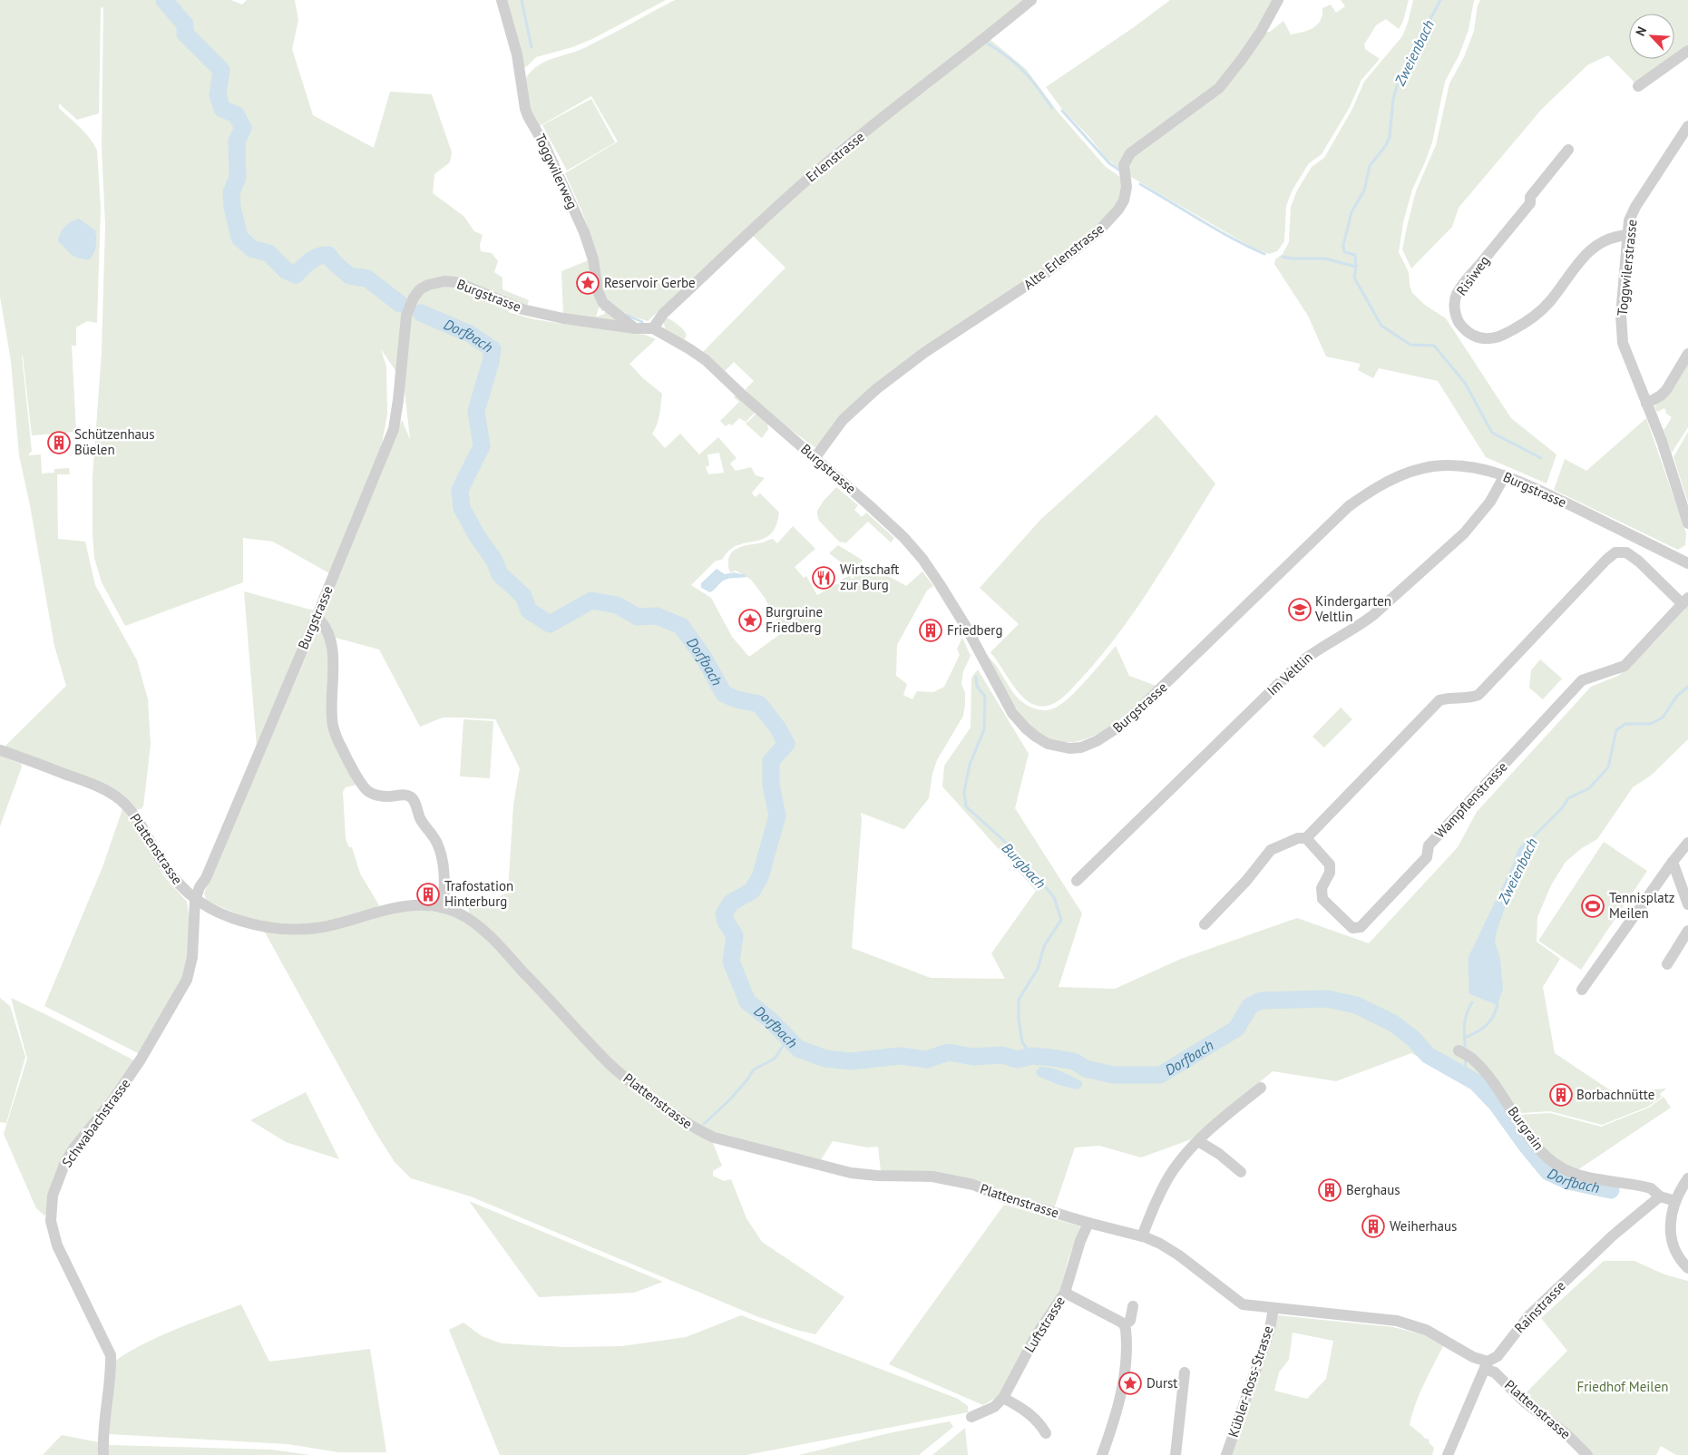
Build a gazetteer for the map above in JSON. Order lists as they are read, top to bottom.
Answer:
{
  "streets": {
    "street": [
      "Erlenstrasse",
      "Toggwilerweg",
      "Alte Erlenstrasse",
      "Toggwilerstrasse",
      "Risiweg",
      "Burgstrasse",
      "Im Veltlin",
      "Wampflenstrasse",
      "Plattenstrasse",
      "Schwabachstrasse",
      "Burgrain",
      "Rainstrasse",
      "Luftstrasse",
      "Kübler-Ross-Strasse"
    ]
  },
  "crossings": [
    ["Erlenstrasse", "Burgstrasse"],
    ["Toggwilerweg", "Burgstrasse"],
    ["Alte Erlenstrasse", "Burgstrasse"],
    ["Toggwilerstrasse", "Risiweg"],
    ["Burgstrasse", "Im Veltlin"],
    ["Burgstrasse", "Plattenstrasse"],
    ["Burgstrasse", "Schwabachstrasse"],
    ["Plattenstrasse", "Schwabachstrasse"],
    ["Plattenstrasse", "Rainstrasse"],
    ["Plattenstrasse", "Luftstrasse"],
    ["Plattenstrasse", "Kübler-Ross-Strasse"],
    ["Burgrain", "Rainstrasse"]
  ],
  "water": ["Zweienbach", "Dorfbach", "Burgbach"],
  "parks": ["Friedhof Meilen"],
  "places": {
    "place": ["Reservoir Gerbe", "Burgruine Friedberg", "Durst"],
    "building": [
      "Schützenhaus Büelen",
      "Friedberg",
      "Trafostation Hinterburg",
      "Borbachnütte",
      "Berghaus",
      "Weiherhaus"
    ],
    "restaurant": ["Wirtschaft zur Burg"],
    "school or university": ["Kindergarten Veltlin"],
    "sports": ["Tennisplatz Meilen"]
  },
  "north": "top left"
}
